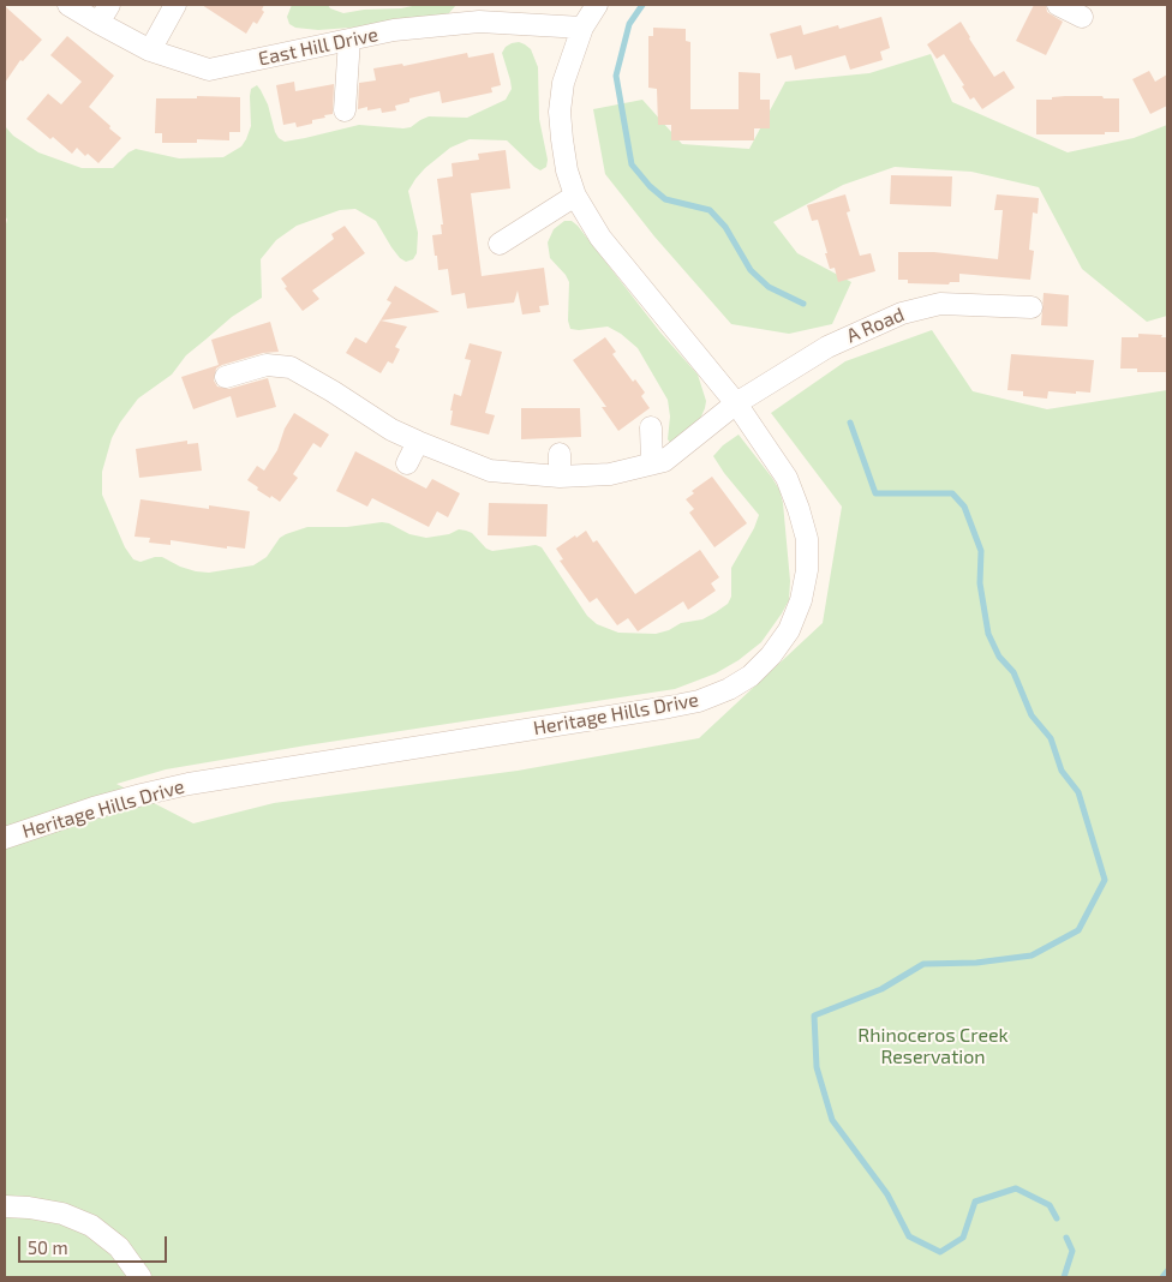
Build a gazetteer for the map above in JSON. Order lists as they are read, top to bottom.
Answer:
{
  "streets": {
    "street": ["East Hill Drive", "A Road", "Heritage Hills Drive"]
  },
  "crossings": [
    ["East Hill Drive", "Heritage Hills Drive"],
    ["A Road", "Heritage Hills Drive"]
  ],
  "parks": ["Rhinoceros Creek Reservation"],
  "scale_bar": "50 m"
}
